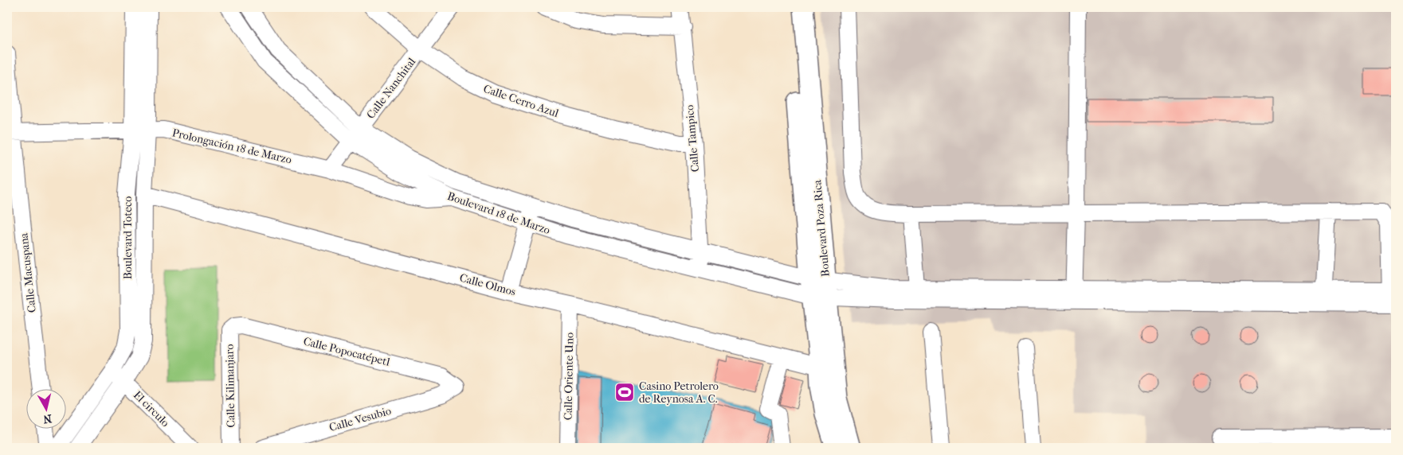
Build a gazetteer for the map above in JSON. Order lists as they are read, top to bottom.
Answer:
{
  "streets": {
    "main road": ["Boulevard Poza Rica"],
    "street": [
      "Calle Nanchital",
      "Calle Cerro Azul",
      "Calle Tampico",
      "Prolongación 18 de Marzo",
      "Boulevard 18 de Marzo",
      "Boulevard Toteco",
      "Calle Macuspana",
      "Calle Olmos",
      "Calle Popocatépetl",
      "Calle Oriente Uno",
      "Calle Kilimanjaro",
      "El circulo",
      "Calle Vesubio"
    ]
  },
  "crossings": [
    ["Calle Nanchital", "Calle Cerro Azul"],
    ["Calle Nanchital", "Prolongación 18 de Marzo"],
    ["Calle Nanchital", "Boulevard 18 de Marzo"],
    ["Calle Cerro Azul", "Calle Tampico"],
    ["Calle Tampico", "Boulevard 18 de Marzo"],
    ["Prolongación 18 de Marzo", "Boulevard 18 de Marzo"],
    ["Prolongación 18 de Marzo", "Boulevard Toteco"],
    ["Prolongación 18 de Marzo", "Calle Macuspana"],
    ["Boulevard 18 de Marzo", "Boulevard Poza Rica"],
    ["Boulevard Poza Rica", "Calle Olmos"],
    ["Boulevard Toteco", "Calle Olmos"],
    ["Boulevard Toteco", "El circulo"],
    ["Calle Olmos", "Calle Oriente Uno"],
    ["Calle Popocatépetl", "Calle Kilimanjaro"],
    ["Calle Popocatépetl", "Calle Vesubio"]
  ],
  "places": {
    "sports": ["Casino Petrolero de Reynosa A. C."]
  },
  "north": "bottom"
}
